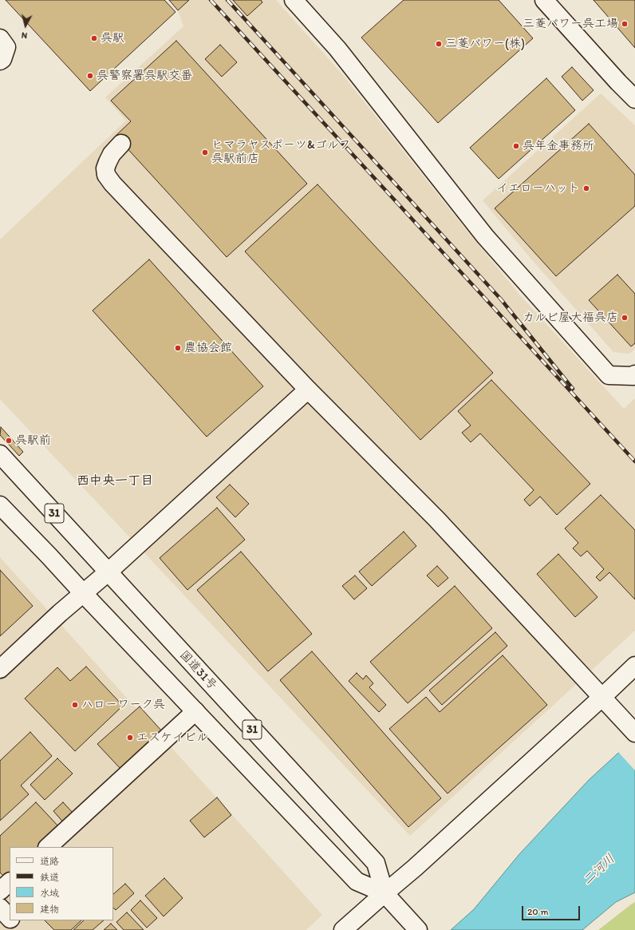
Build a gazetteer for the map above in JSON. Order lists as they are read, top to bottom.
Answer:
{
  "streets": {
    "main road": ["31", "国道31号"]
  },
  "districts": ["西中央一丁目"],
  "water": ["二河川"],
  "places": [
    "三菱パワー呉工場",
    "呉駅",
    "三菱パワー(株)",
    "呉警察署呉駅交番",
    "呉年金事務所",
    "ヒマラヤスポーツ&ゴルフ 呉駅前店",
    "イエローハット",
    "カルビ屋大福呉店",
    "農協会館",
    "呉駅前",
    "ハローワーク呉",
    "エスケイビル"
  ],
  "legend": [
    "道路",
    "鉄道",
    "水域",
    "建物"
  ],
  "scale_bar": "20 m",
  "north": "bottom"
}
